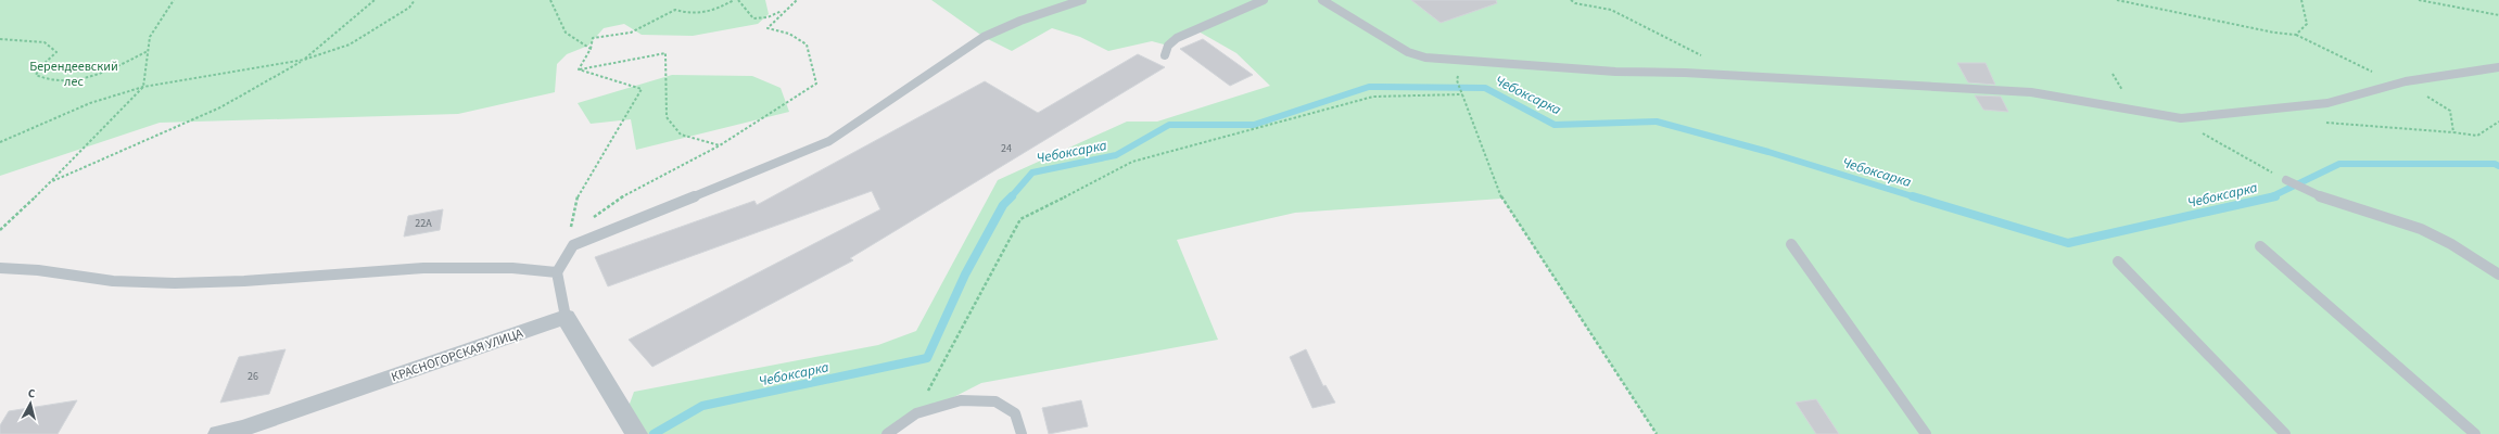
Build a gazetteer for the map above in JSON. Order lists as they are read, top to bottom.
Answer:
{
  "streets": {
    "street": ["КРАСНОГОРСКАЯ УЛИЦА"]
  },
  "water": ["Чебоксарка"],
  "parks": ["Берендеевский лес"],
  "house_numbers": ["24", "22А", "26"],
  "north": "top"
}
